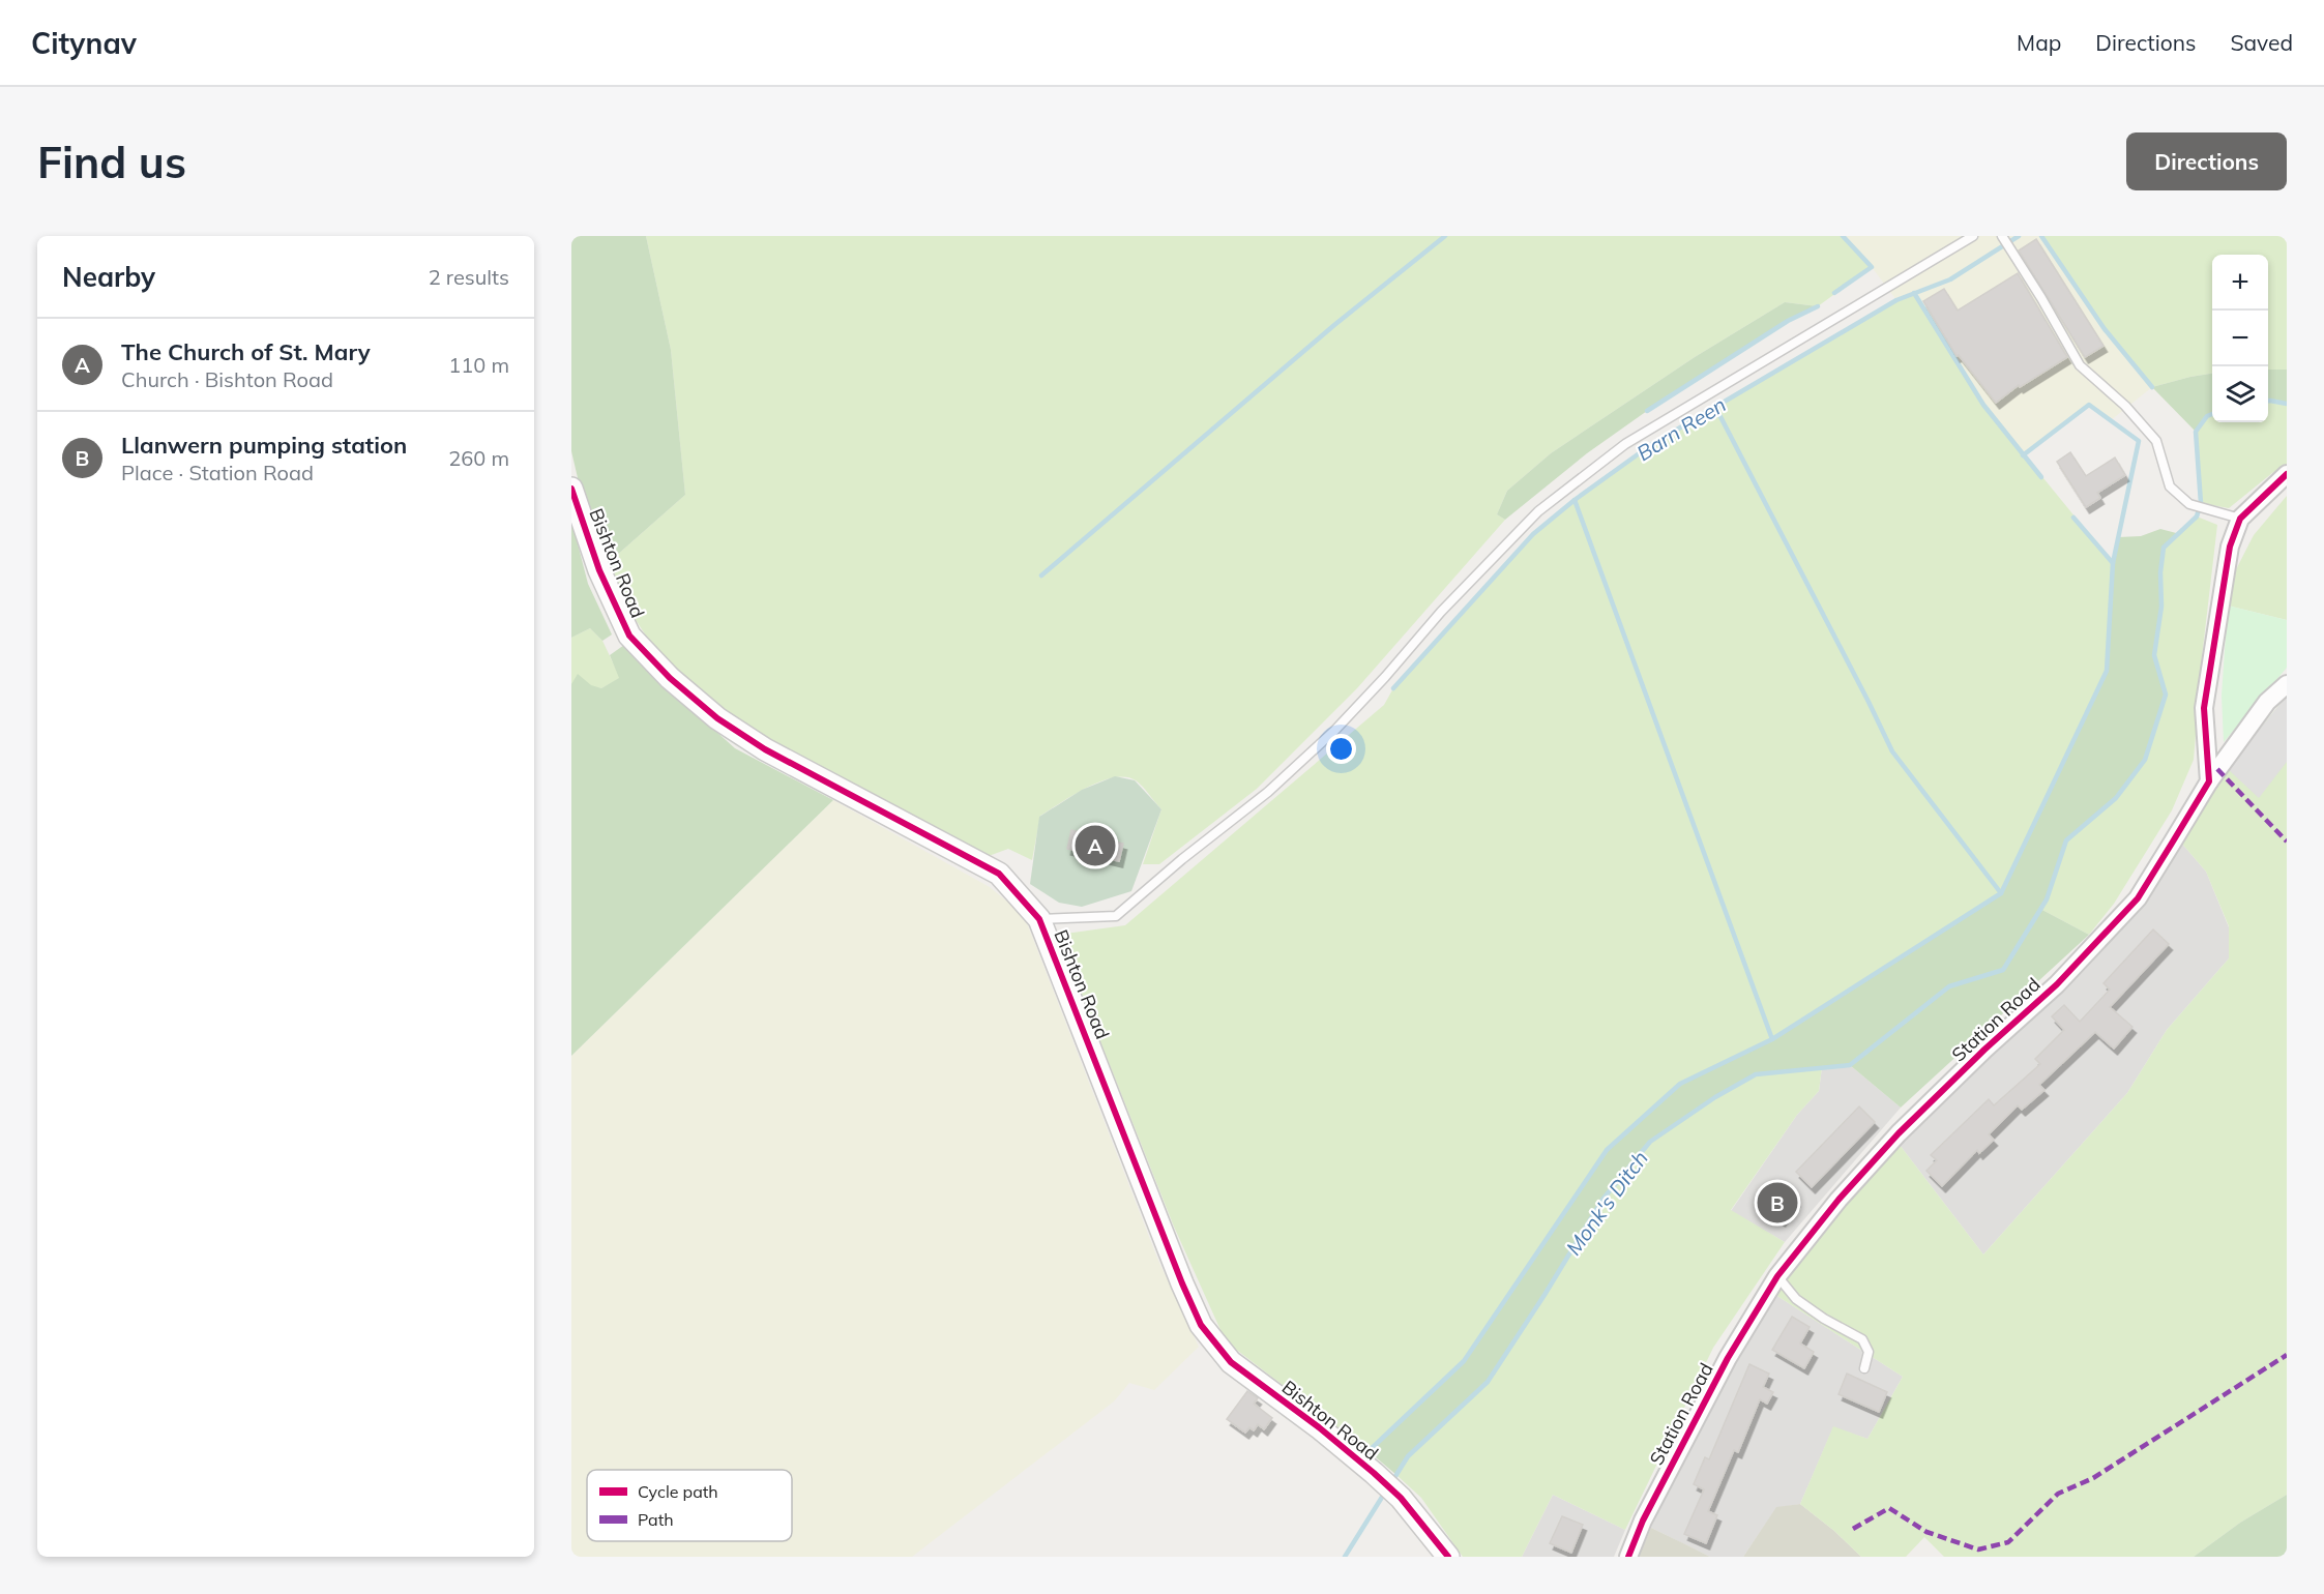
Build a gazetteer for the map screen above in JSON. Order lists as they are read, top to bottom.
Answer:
{
  "streets": {
    "street": ["Bishton Road", "Station Road"]
  },
  "water": ["Barn Reen", "Monk's Ditch"],
  "legend": ["Cycle path", "Path"],
  "page": {
    "header": "Citynav",
    "nav": ["Map", "Directions", "Saved"],
    "buttons": "Directions",
    "title": "Find us",
    "heading": ["Nearby", "2 results"],
    "map_buttons": ["+", "−"],
    "list": [
      {
        "mark": "A",
        "name": "The Church of St. Mary",
        "note": "Church · Bishton Road",
        "value": "110 m"
      },
      {
        "mark": "B",
        "name": "Llanwern pumping station",
        "note": "Place · Station Road",
        "value": "260 m"
      }
    ],
    "pins": ["A", "B"]
  }
}
